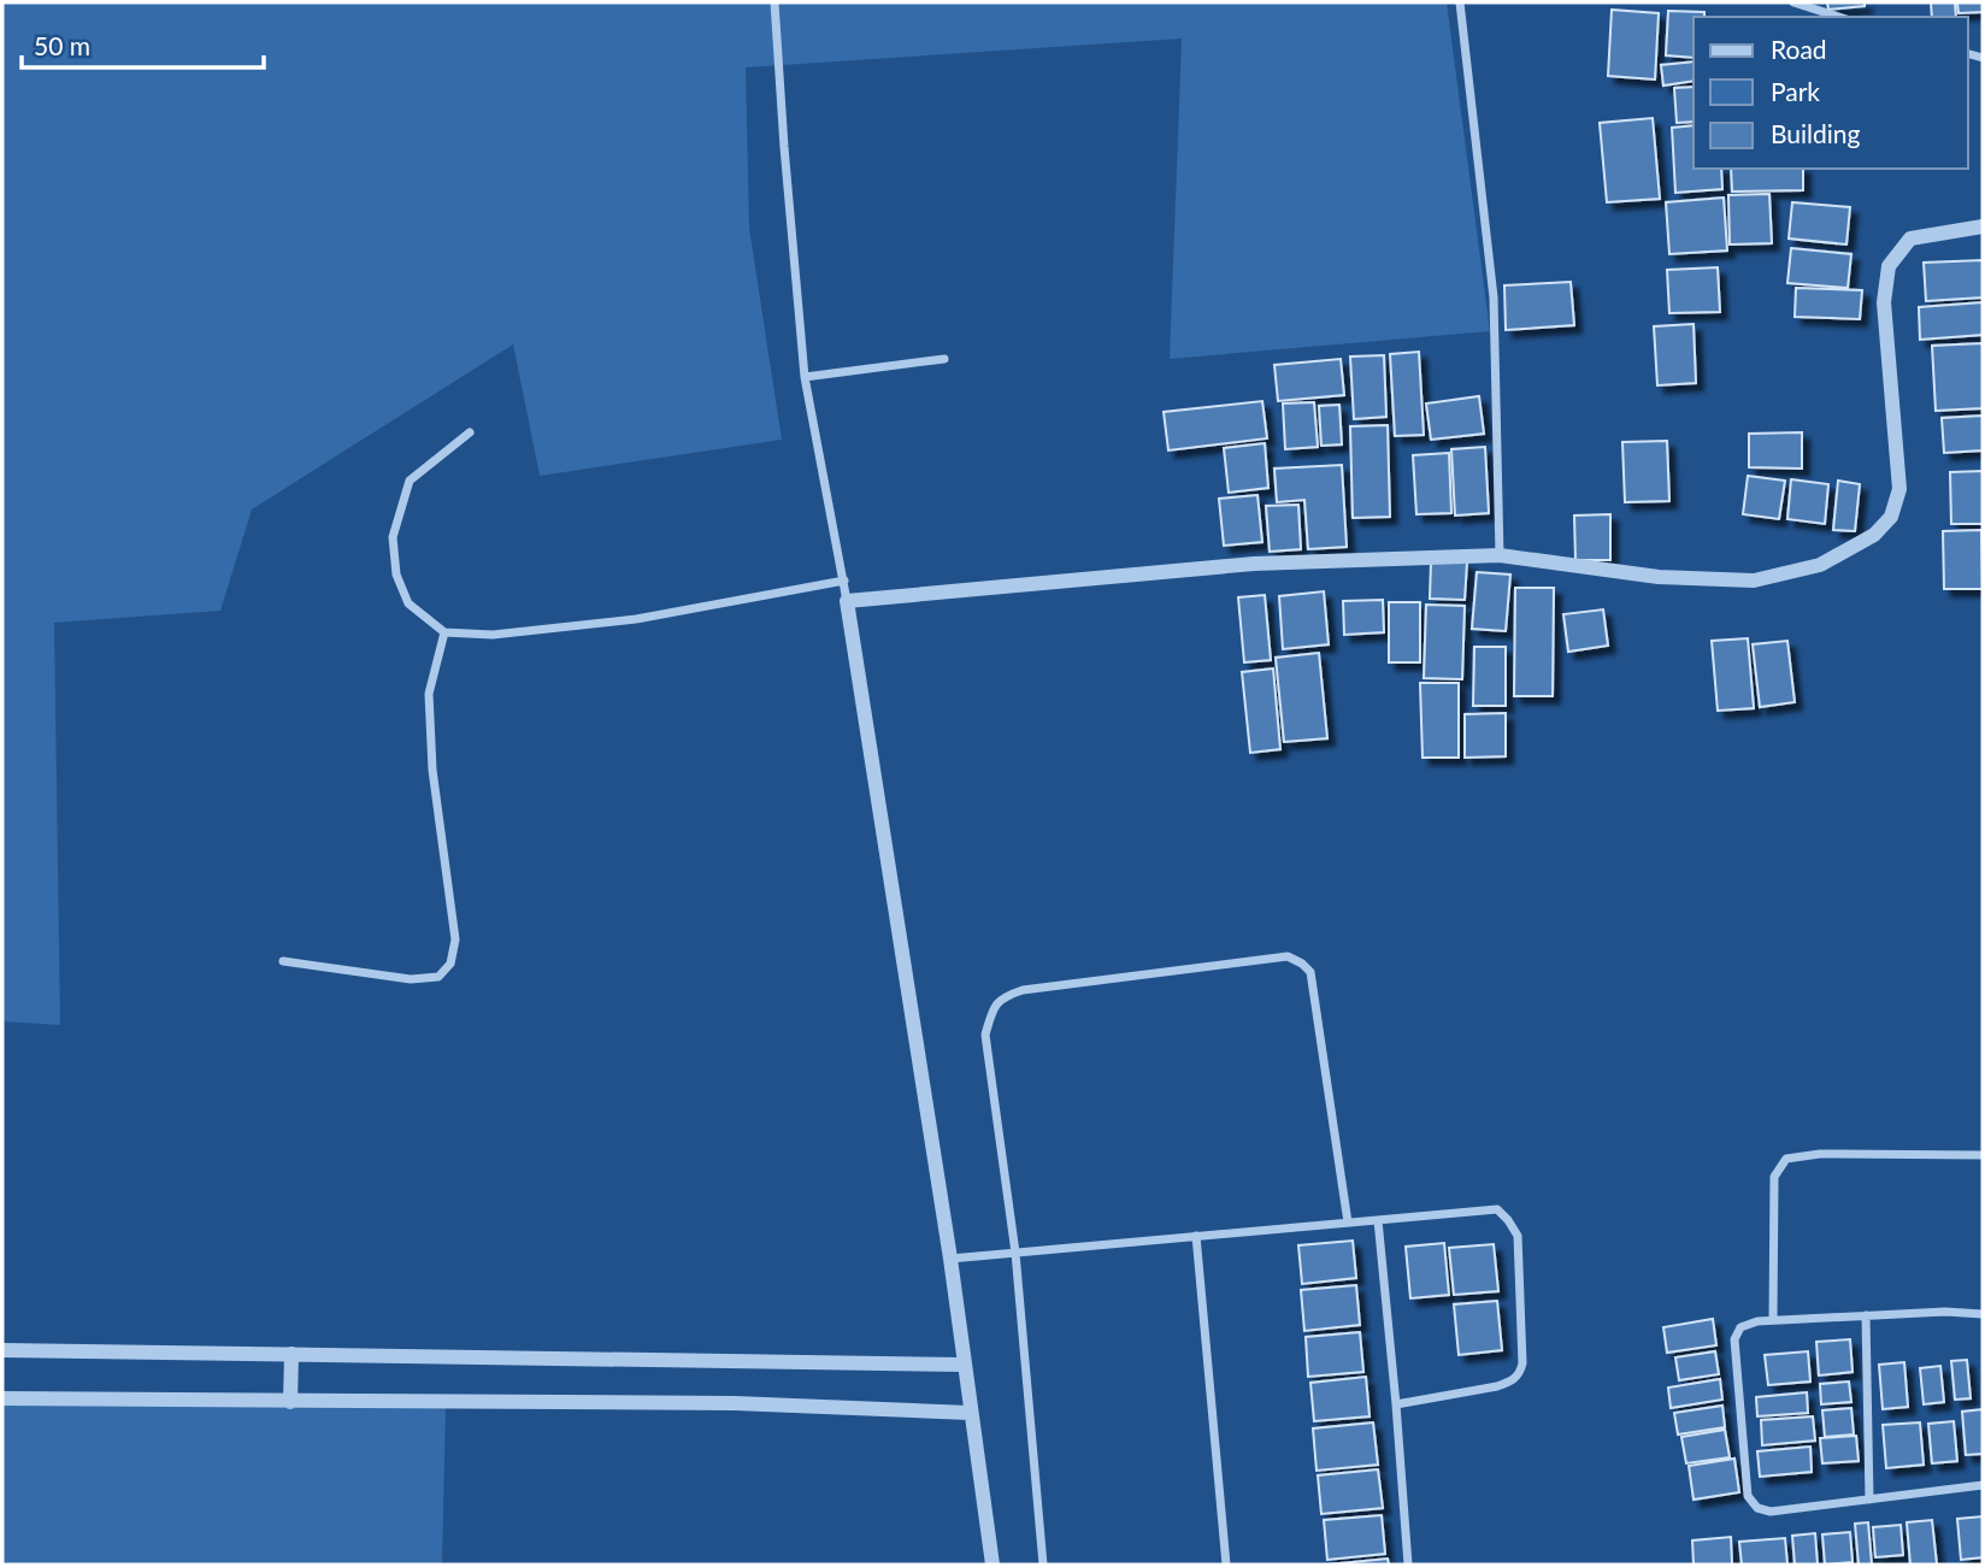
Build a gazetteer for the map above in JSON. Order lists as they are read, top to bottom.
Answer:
{
  "legend": ["Road", "Park", "Building"],
  "scale_bar": "50 m"
}
